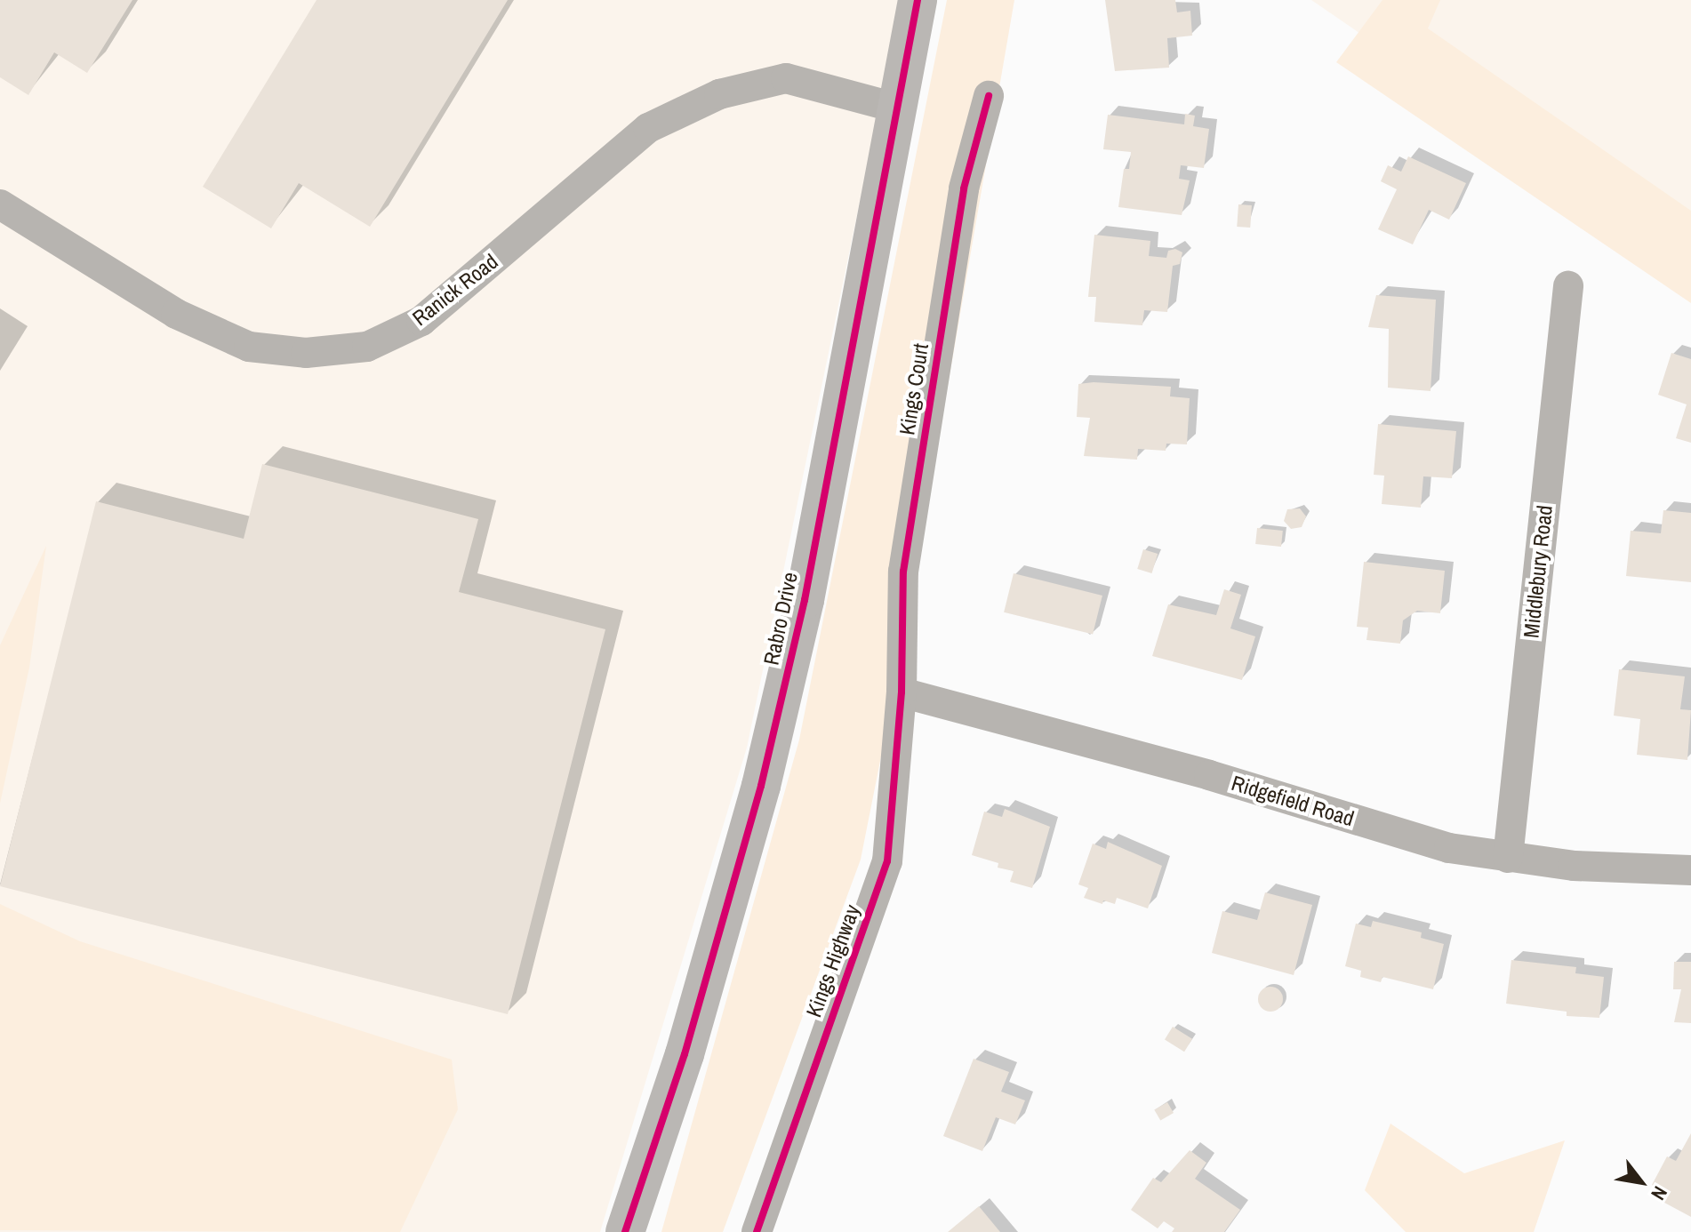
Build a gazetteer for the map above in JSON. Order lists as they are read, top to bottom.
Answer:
{
  "streets": {
    "main road": ["Rabro Drive"],
    "street": [
      "Ranick Road",
      "Kings Court",
      "Middlebury Road",
      "Ridgefield Road",
      "Kings Highway"
    ]
  },
  "crossings": [
    ["Ranick Road", "Rabro Drive"],
    ["Kings Court", "Ridgefield Road"],
    ["Kings Court", "Kings Highway"],
    ["Middlebury Road", "Ridgefield Road"],
    ["Ridgefield Road", "Kings Highway"]
  ],
  "north": "bottom right"
}
